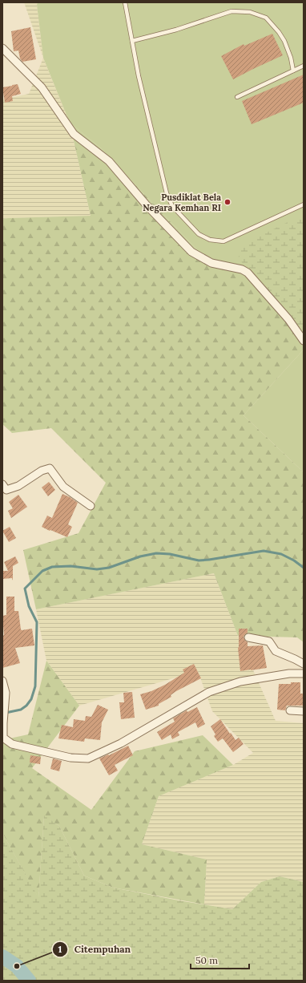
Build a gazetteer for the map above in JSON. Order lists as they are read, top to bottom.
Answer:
{
  "places": ["Pusdiklat Bela Negara Kemhan RI", "Citempuhan"],
  "scale_bar": "50 m"
}
